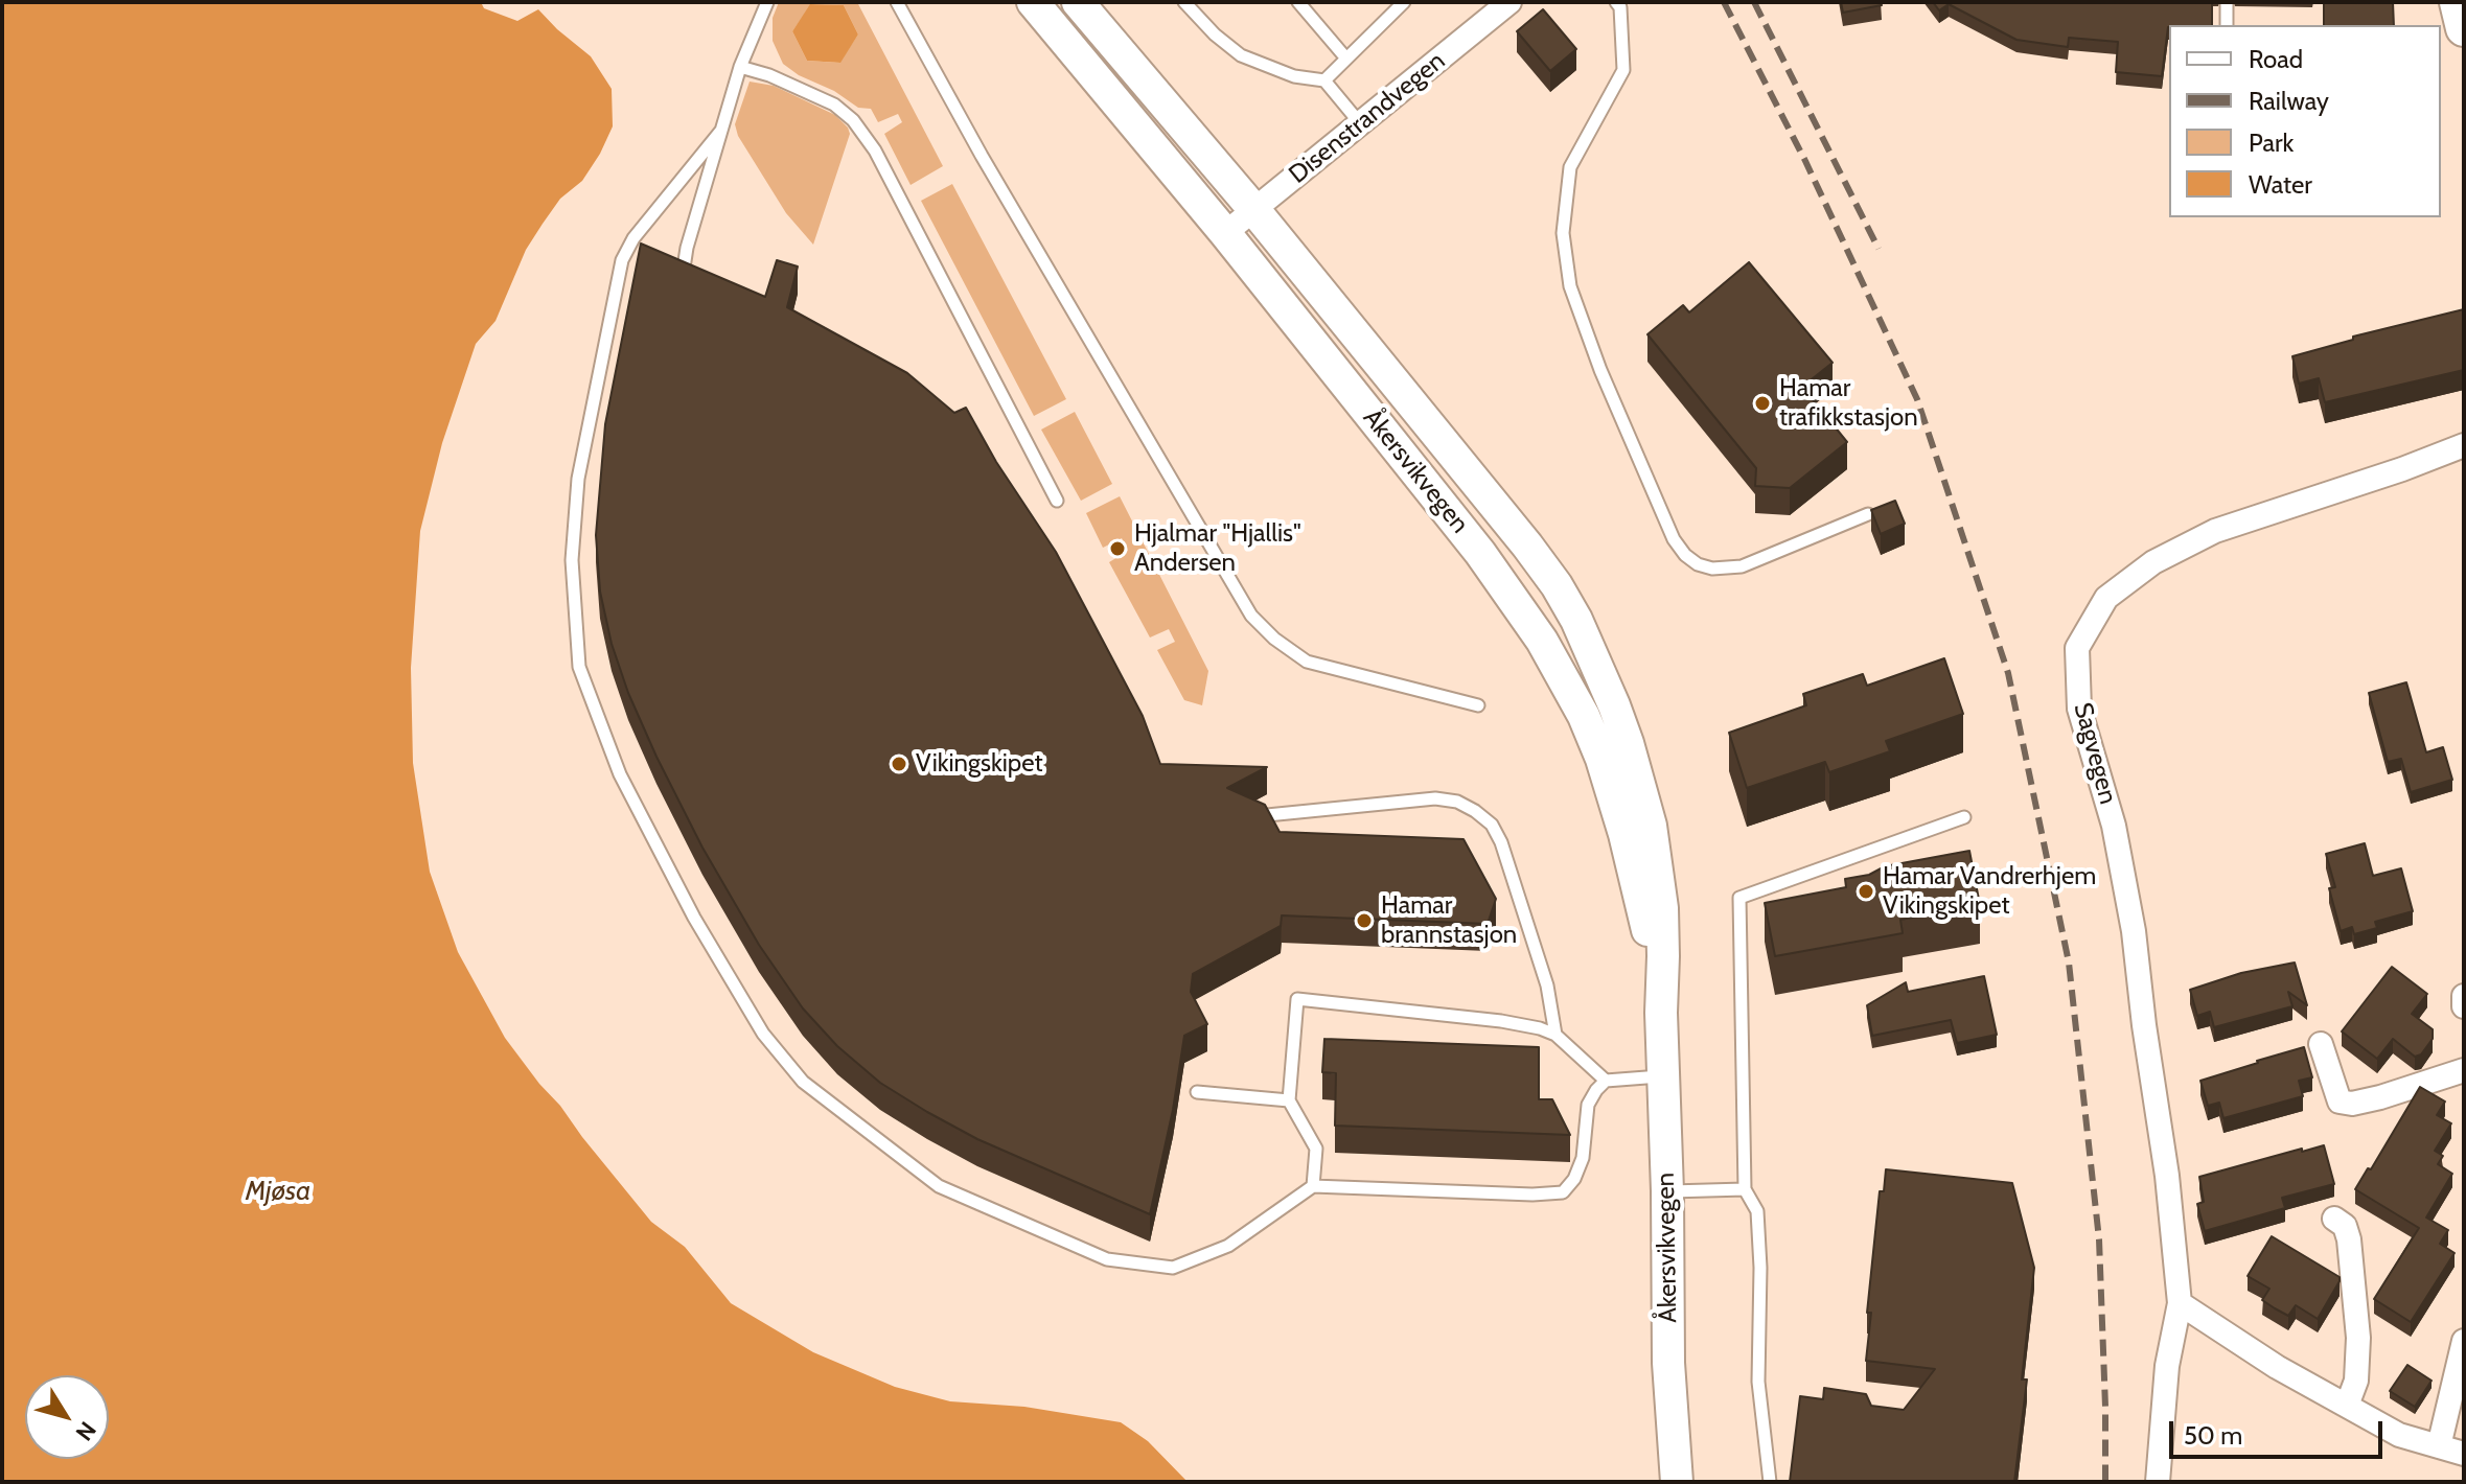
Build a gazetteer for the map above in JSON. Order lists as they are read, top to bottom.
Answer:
{
  "streets": {
    "street": ["Disenstrandvegen", "Åkersvikvegen", "Sagvegen"]
  },
  "crossings": [
    ["Disenstrandvegen", "Åkersvikvegen"]
  ],
  "water": ["Mjøsa"],
  "places": [
    "Hamar trafikkstasjon",
    "Hjalmar \"Hjallis\" Andersen",
    "Vikingskipet",
    "Hamar Vandrerhjem Vikingskipet",
    "Hamar brannstasjon"
  ],
  "legend": [
    "Road",
    "Railway",
    "Park",
    "Water"
  ],
  "scale_bar": "50 m",
  "north": "bottom right"
}
